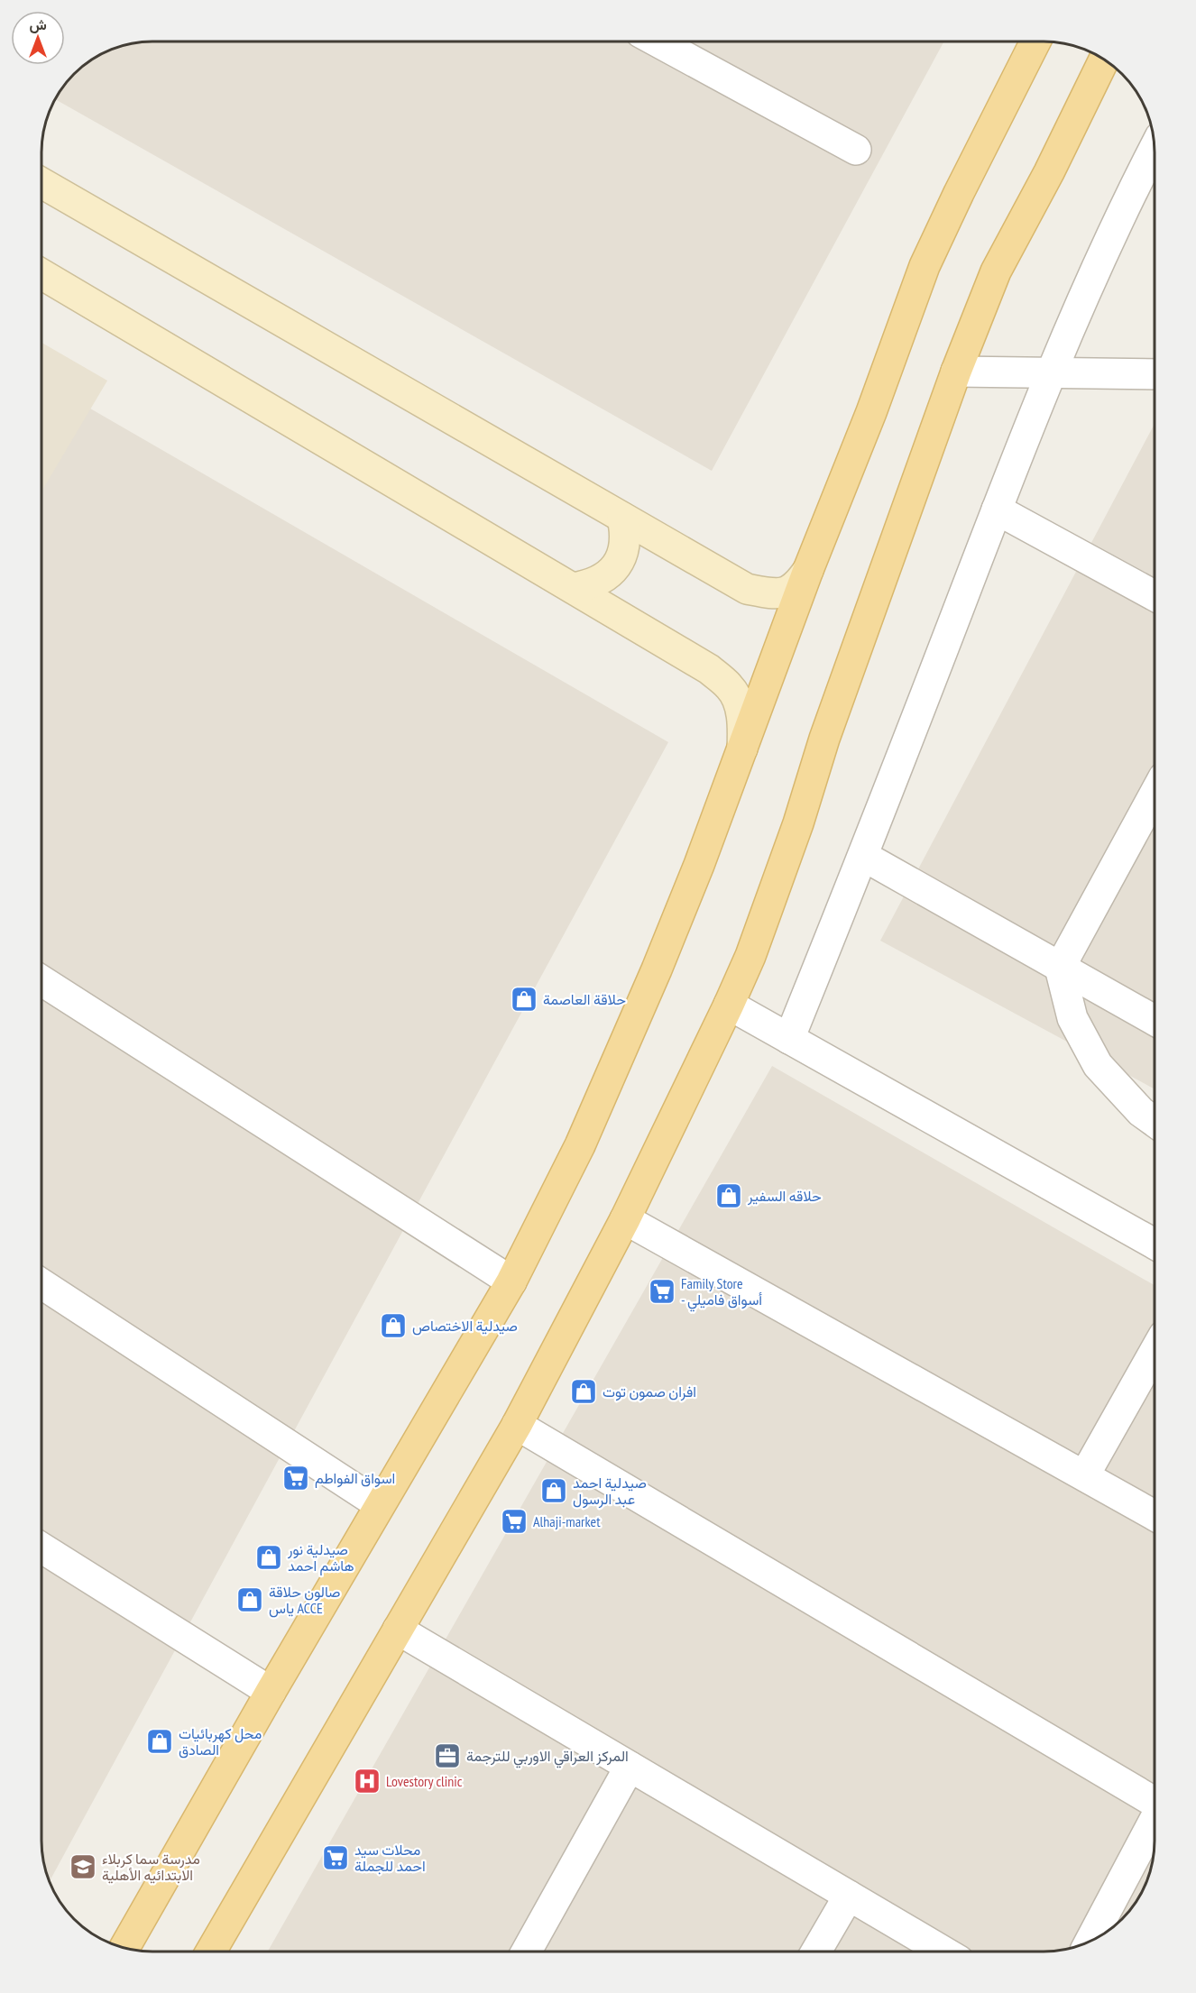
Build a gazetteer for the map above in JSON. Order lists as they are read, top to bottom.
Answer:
{
  "places": {
    "shop": [
      "حلاقة العاصمة",
      "حلاقه السفير",
      "صيدلية الاختصاص",
      "افران صمون توت",
      "صيدلية احمد عبد الرسول",
      "صيدلية نور هاشم احمد",
      "صالون حلاقة ياس ACCE",
      "محل كهربائيات الصادق"
    ],
    "supermarket": [
      "Family Store - أسواق فاميلي",
      "اسواق الفواطم",
      "Alhaji-market",
      "محلات سيد احمد للجملة"
    ],
    "office": ["المركز العراقي الاوربي للترجمة"],
    "hospital": ["Lovestory clinic"],
    "school or university": ["مدرسة سما كربلاء الابتدائيه الأهلية"]
  },
  "north": "top"
}
